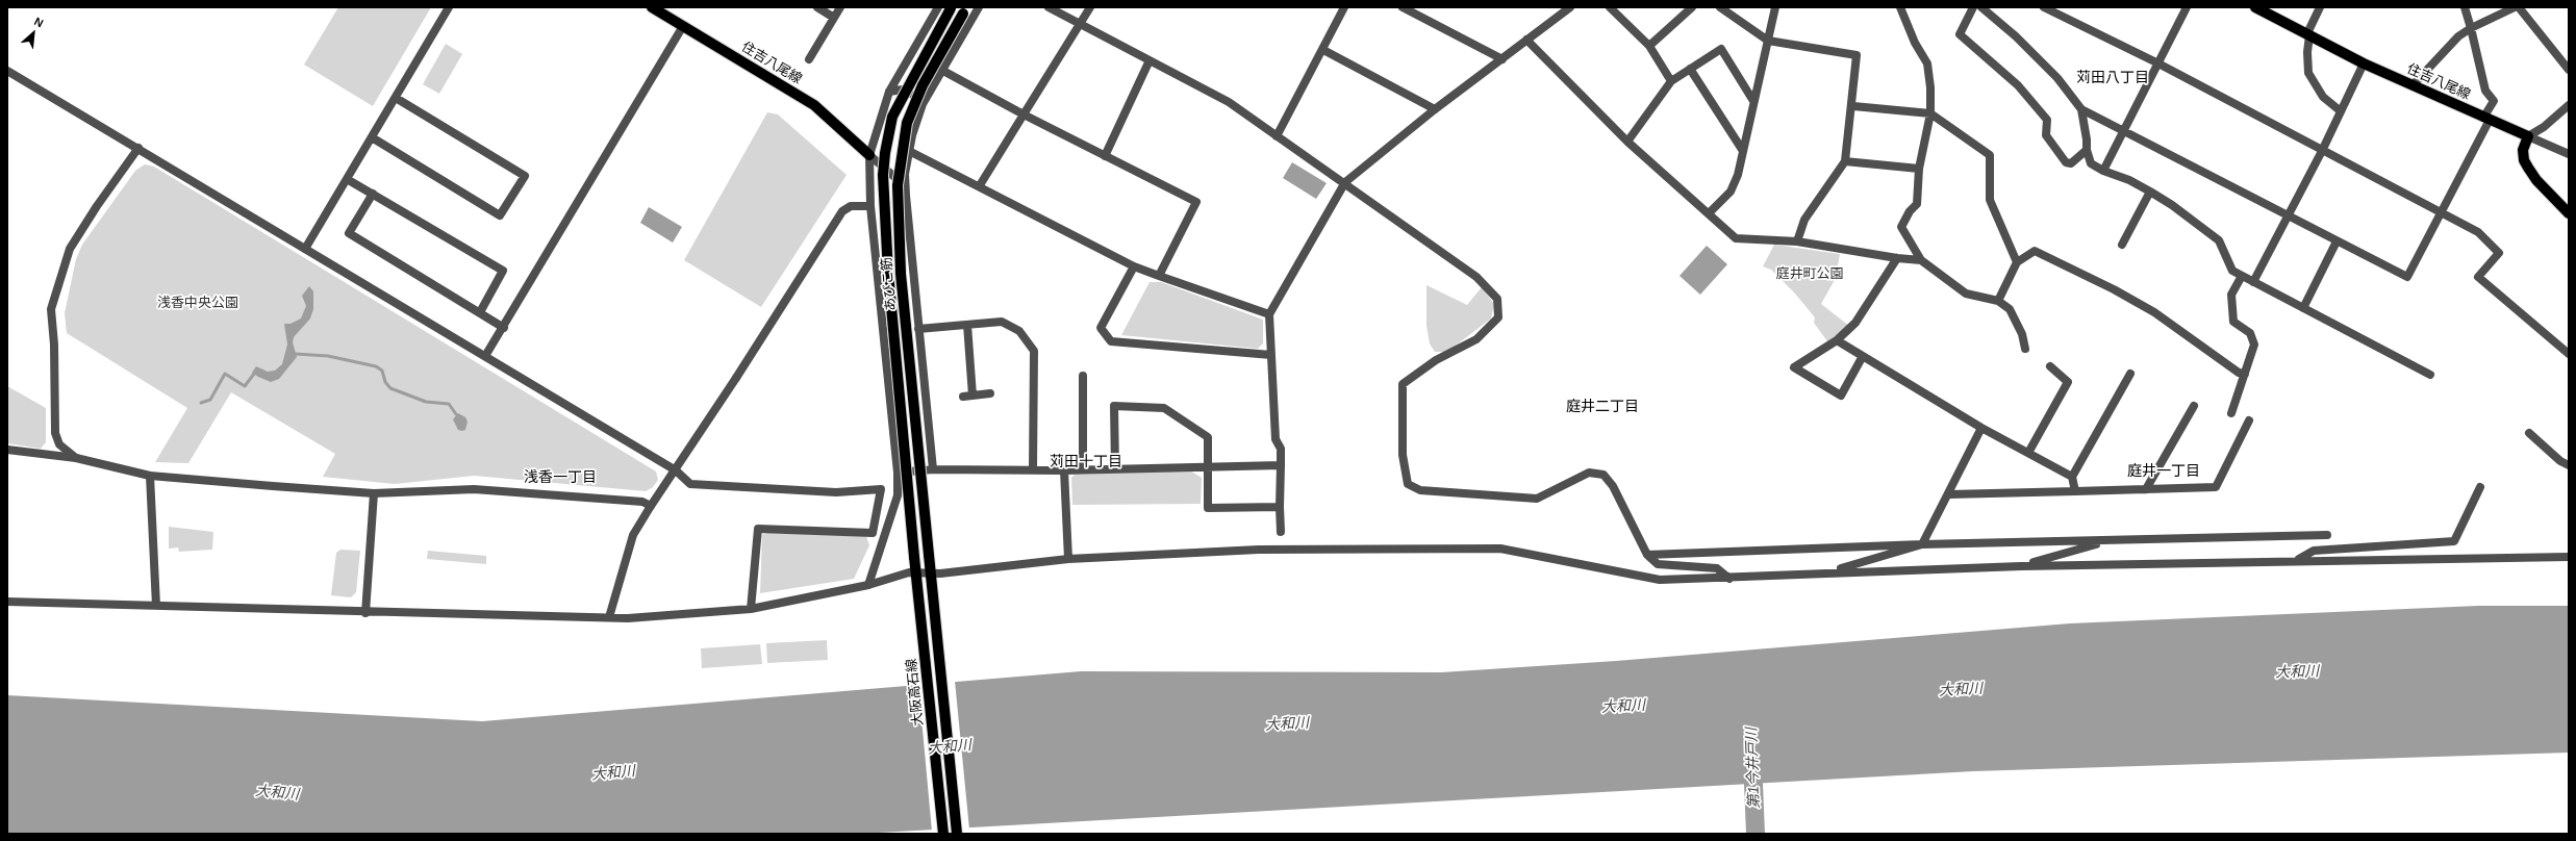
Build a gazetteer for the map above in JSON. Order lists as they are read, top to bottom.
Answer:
{
  "streets": {
    "main road": ["住吉八尾線", "あびこ筋", "大阪高石線"]
  },
  "crossings": [
    ["あびこ筋", "大阪高石線"]
  ],
  "districts": [
    "苅田八丁目",
    "庭井二丁目",
    "苅田十丁目",
    "庭井一丁目",
    "浅香一丁目"
  ],
  "water": ["大和川", "第1今井戸川"],
  "parks": ["庭井町公園", "浅香中央公園"],
  "north": "top right"
}
